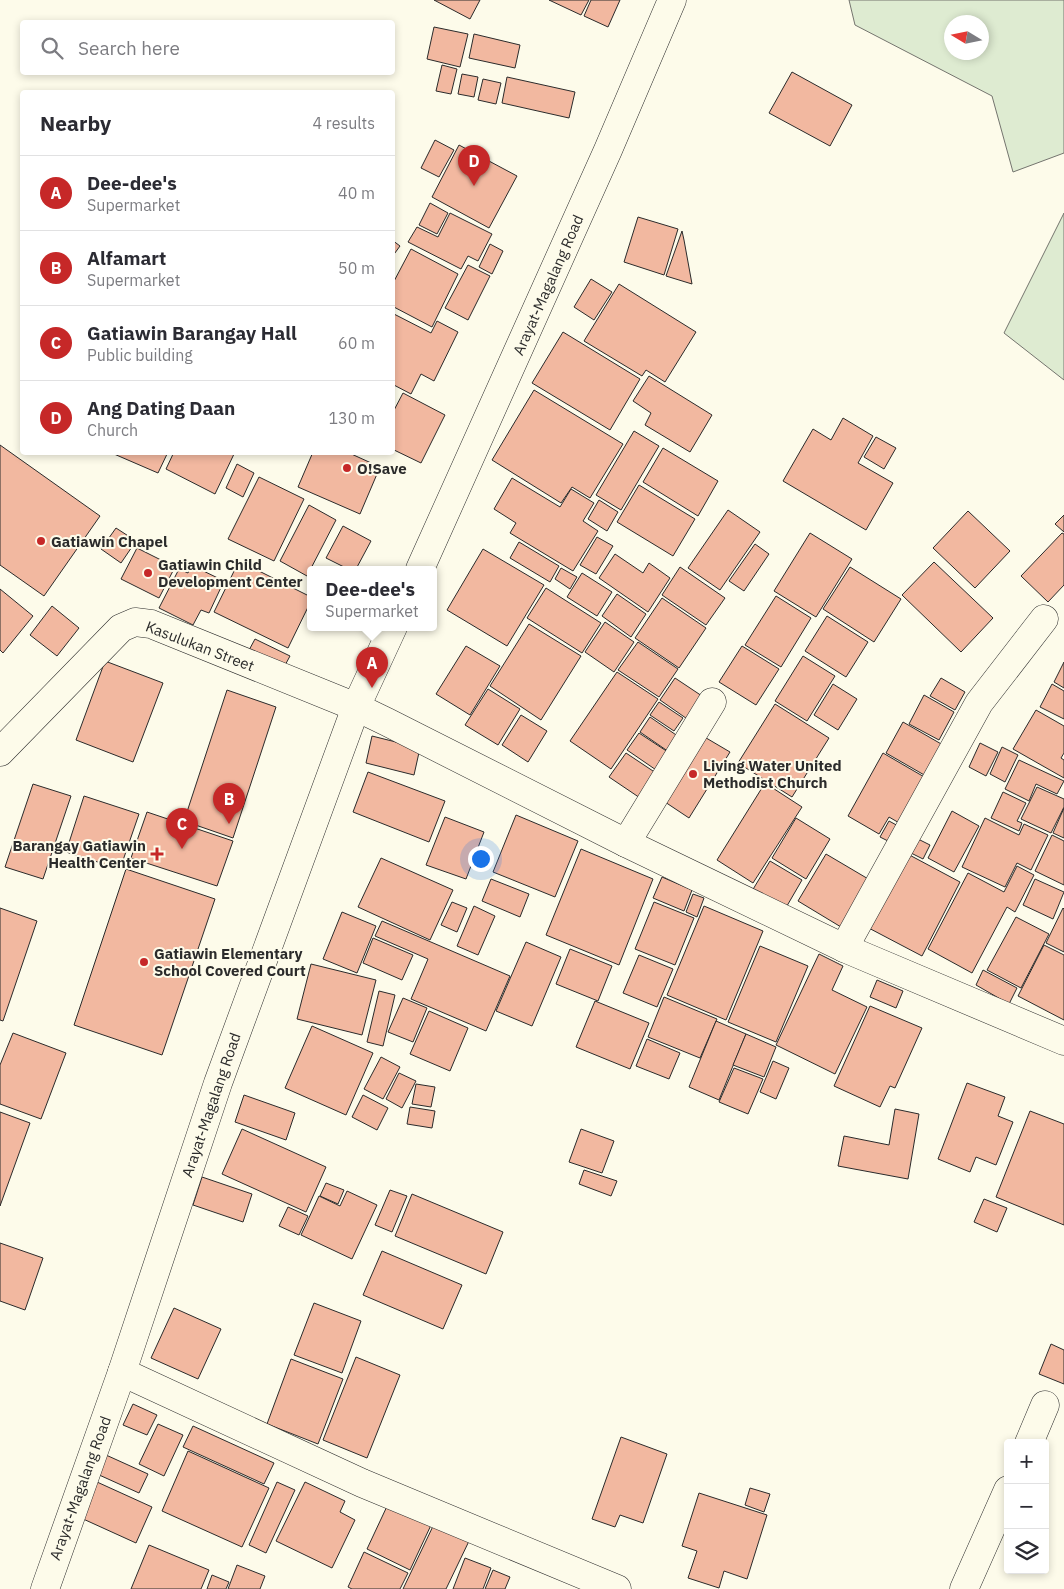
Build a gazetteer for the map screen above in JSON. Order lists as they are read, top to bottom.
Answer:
{
  "streets": {
    "street": ["Arayat-Magalang Road", "Kasulukan Street"]
  },
  "crossings": [
    ["Arayat-Magalang Road", "Kasulukan Street"]
  ],
  "places": {
    "other": [
      "O!Save",
      "Gatiawin Chapel",
      "Gatiawin Child Development Center",
      "Living Water United Methodist Church",
      "Gatiawin Elementary School Covered Court"
    ],
    "health": ["Barangay Gatiawin Health Center"]
  },
  "north": "left",
  "page": {
    "search": "Search here",
    "heading": ["Nearby", "4 results"],
    "pins": [
      "D",
      "A",
      "B",
      "C"
    ],
    "list": [
      {
        "mark": "A",
        "name": "Dee-dee's",
        "note": "Supermarket",
        "value": "40 m"
      },
      {
        "mark": "B",
        "name": "Alfamart",
        "note": "Supermarket",
        "value": "50 m"
      },
      {
        "mark": "C",
        "name": "Gatiawin Barangay Hall",
        "note": "Public building",
        "value": "60 m"
      },
      {
        "mark": "D",
        "name": "Ang Dating Daan",
        "note": "Church",
        "value": "130 m"
      }
    ],
    "popup": ["Dee-dee's", "Supermarket"],
    "map_buttons": ["+", "−"]
  }
}
